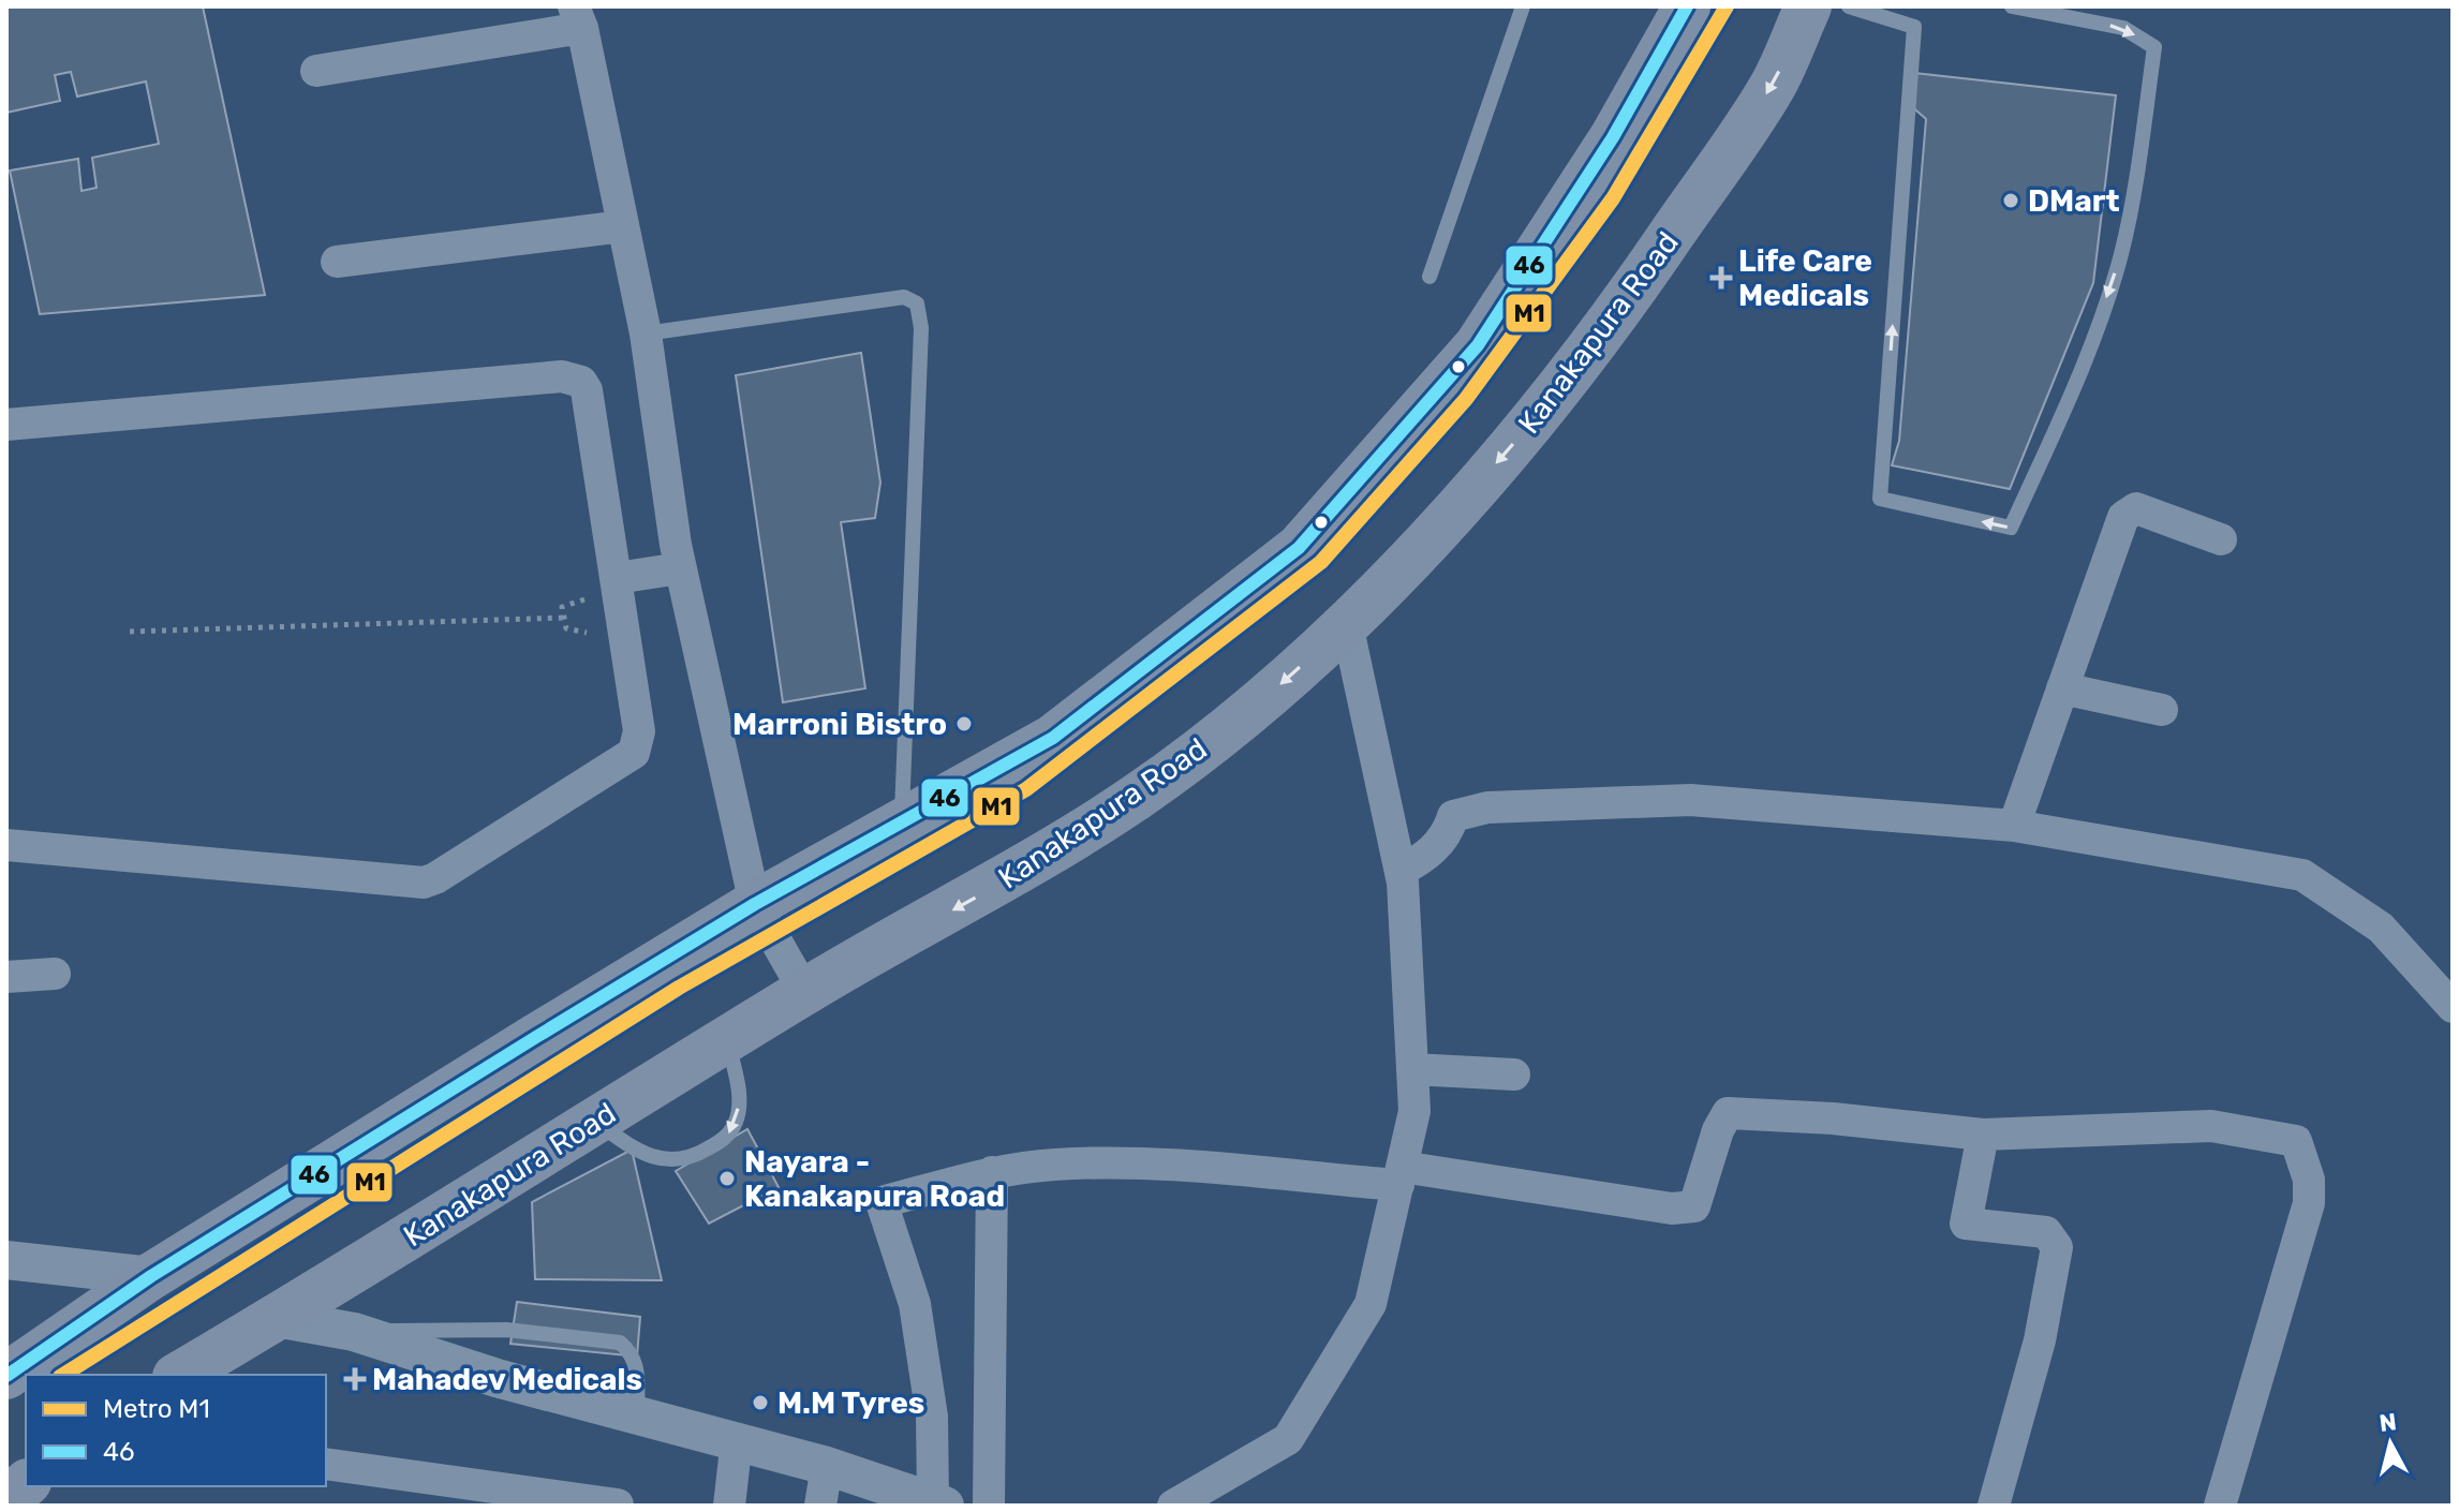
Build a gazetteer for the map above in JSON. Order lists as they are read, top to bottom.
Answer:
{
  "streets": {
    "highway": ["Kanakapura Road"]
  },
  "places": {
    "other": [
      "DMart",
      "Marroni Bistro",
      "Nayara - Kanakapura Road",
      "M.M Tyres"
    ],
    "health": ["Life Care Medicals", "Mahadev Medicals"]
  },
  "lines": ["metro line M1", "transit line 46"],
  "legend": ["Metro M1", "46"],
  "north": "top"
}
